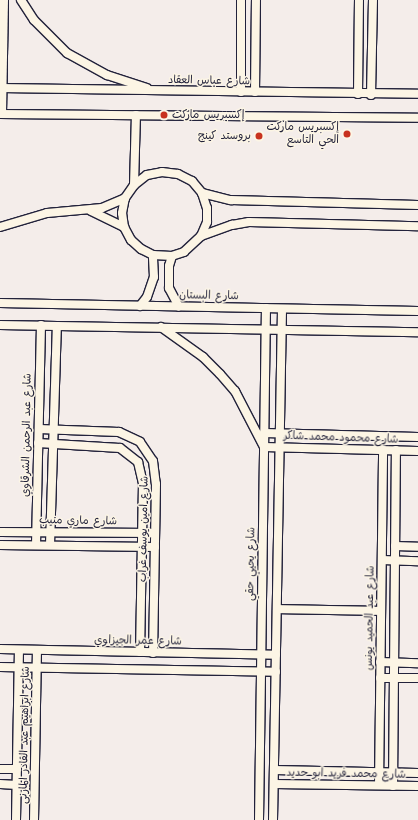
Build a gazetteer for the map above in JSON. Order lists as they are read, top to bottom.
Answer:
{
  "streets": {
    "street": [
      "شارع عباس العقاد",
      "شارع البستان",
      "شارع عبد الرحمن الشرقاوي",
      "شارع محمود محمد شاكر",
      "شارع ماري منيب",
      "شارع امين يوسف غراب",
      "شارع يحيي حقي",
      "شارع عبد الحميد يونس",
      "شارع عمر الجيزاوي",
      "شارع ابراهيم عبد القادر المازنى",
      "شارع محمد فريد ابو حديد"
    ]
  },
  "crossings": [
    ["شارع البستان", "شارع يحيي حقي"],
    ["شارع عبد الرحمن الشرقاوي", "شارع ماري منيب"],
    ["شارع عبد الرحمن الشرقاوي", "شارع امين يوسف غراب"],
    ["شارع محمود محمد شاكر", "شارع يحيي حقي"],
    ["شارع محمود محمد شاكر", "شارع عبد الحميد يونس"],
    ["شارع ماري منيب", "شارع امين يوسف غراب"],
    ["شارع امين يوسف غراب", "شارع عمر الجيزاوي"],
    ["شارع يحيي حقي", "شارع عمر الجيزاوي"],
    ["شارع عبد الحميد يونس", "شارع محمد فريد ابو حديد"],
    ["شارع عمر الجيزاوي", "شارع ابراهيم عبد القادر المازنى"]
  ],
  "places": ["إكسبريس ماركت", "إكسبريس ماركت الحي التاسع", "بروستد كينج"]
}
